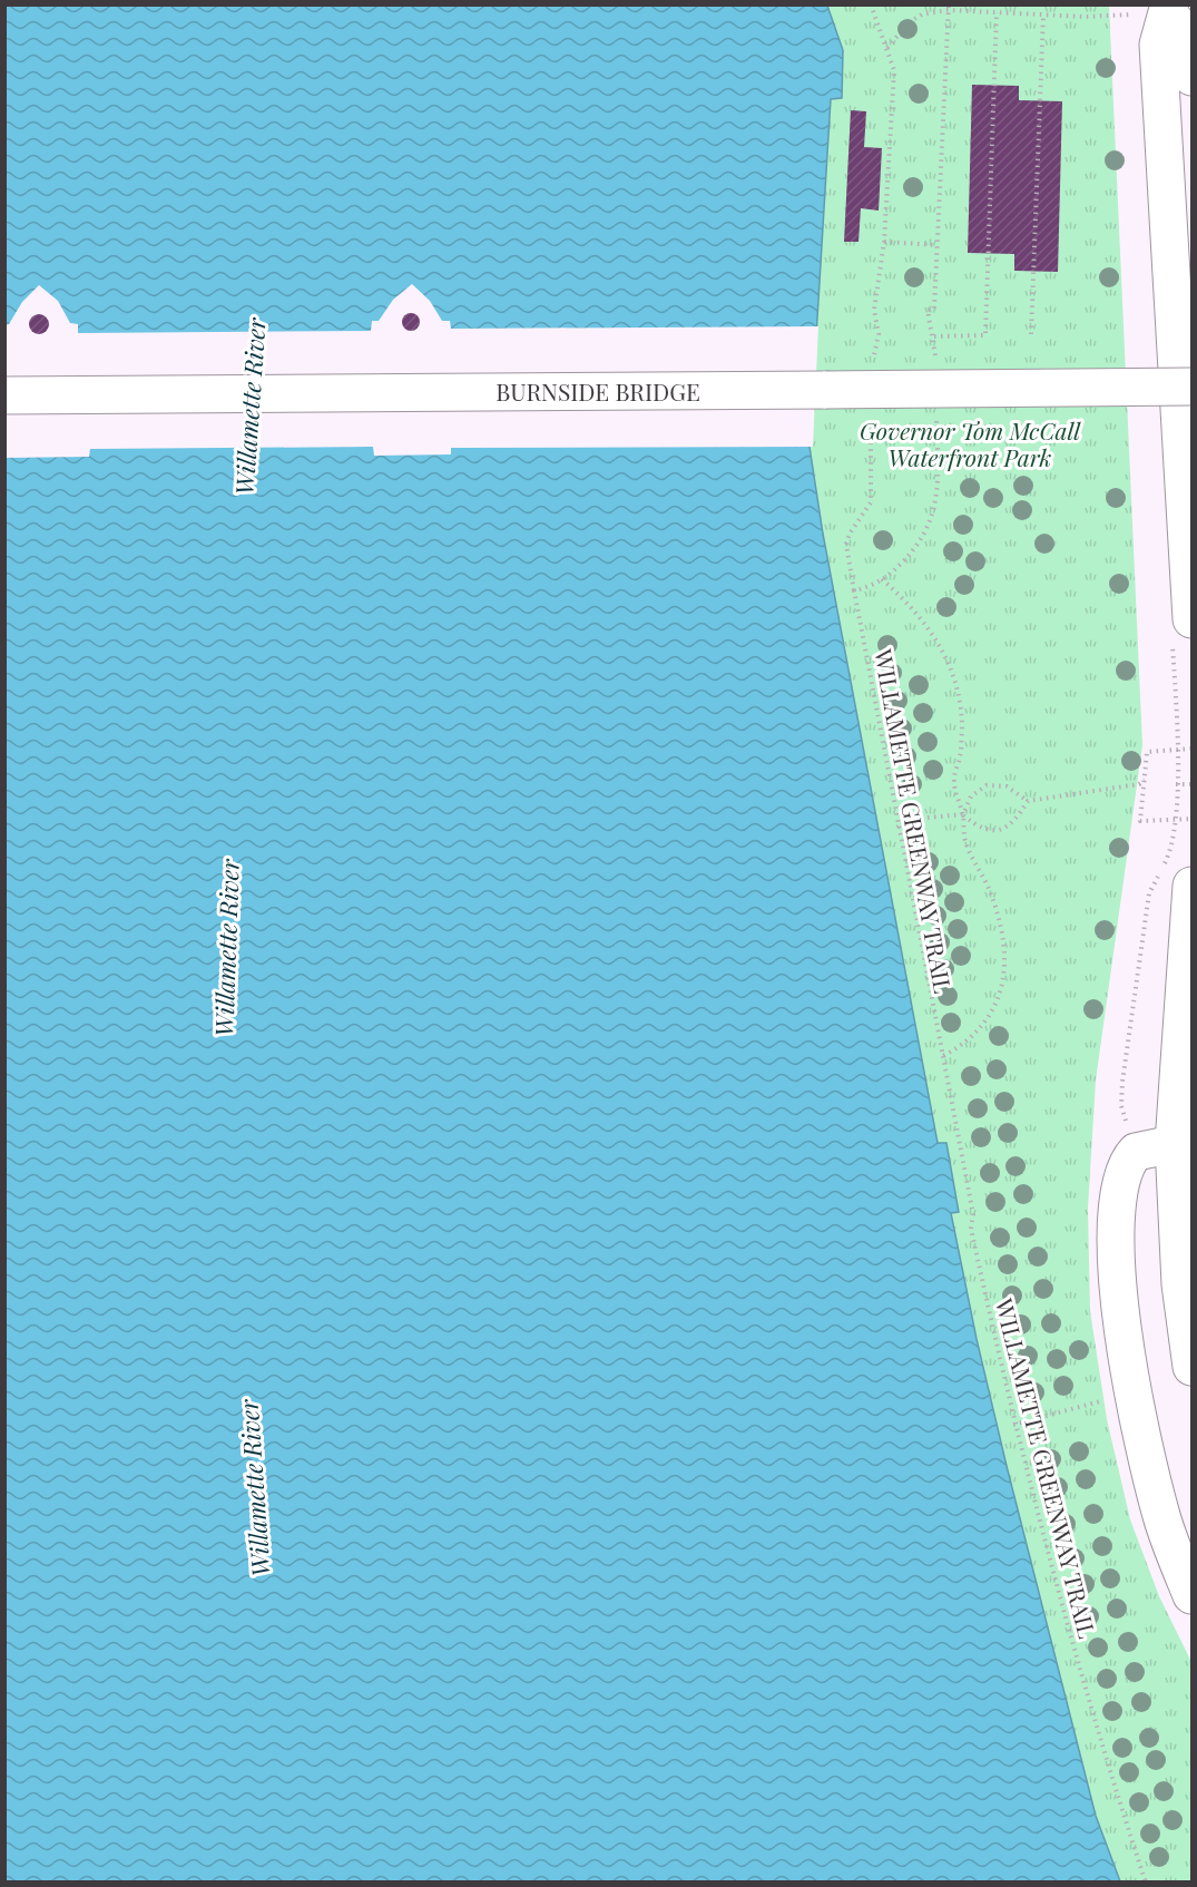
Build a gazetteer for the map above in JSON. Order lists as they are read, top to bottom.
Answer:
{
  "streets": {
    "main road": ["BURNSIDE BRIDGE"],
    "path": ["WILLAMETTE GREENWAY TRAIL"]
  },
  "water": ["Willamette River"],
  "parks": ["Governor Tom McCall Waterfront Park"]
}
